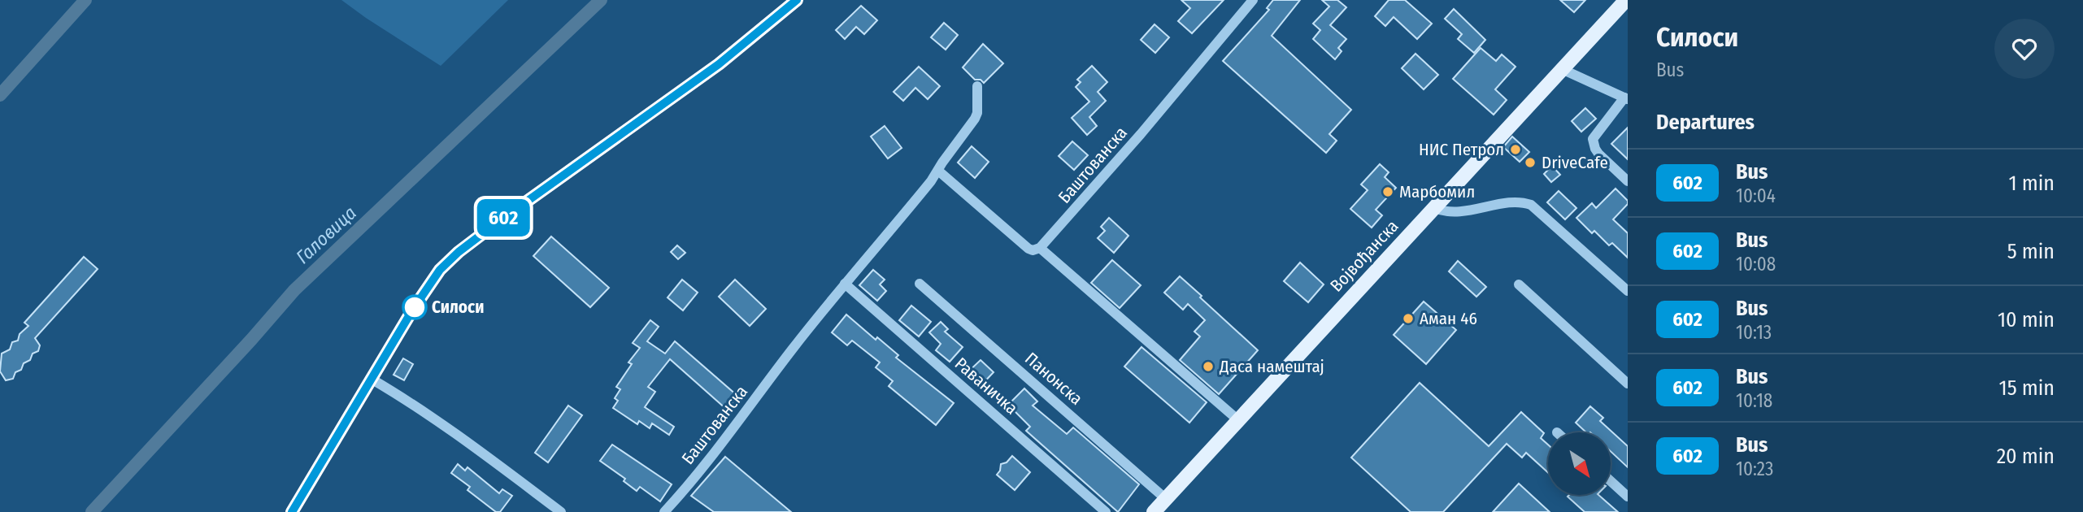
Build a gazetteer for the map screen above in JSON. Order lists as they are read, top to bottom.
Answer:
{
  "streets": {
    "main road": ["Војвођанска"],
    "street": ["Баштованска", "Панонска", "Раваничка"]
  },
  "crossings": [
    ["Баштованска", "Раваничка"],
    ["Војвођанска", "Панонска"]
  ],
  "water": ["Галовица"],
  "places": [
    "НИС Петрол",
    "DriveCafe",
    "Марбомил",
    "Силоси",
    "Аман 46",
    "Даса намештај"
  ],
  "lines": ["bus line 602"],
  "north": "bottom right",
  "page": {
    "on_map": "602",
    "heading": [
      ["Силоси", "Bus"],
      "Departures"
    ],
    "list": [
      {
        "mark": "602",
        "name": "Bus",
        "note": "10:04",
        "value": "1 min"
      },
      {
        "mark": "602",
        "name": "Bus",
        "note": "10:08",
        "value": "5 min"
      },
      {
        "mark": "602",
        "name": "Bus",
        "note": "10:13",
        "value": "10 min"
      },
      {
        "mark": "602",
        "name": "Bus",
        "note": "10:18",
        "value": "15 min"
      },
      {
        "mark": "602",
        "name": "Bus",
        "note": "10:23",
        "value": "20 min"
      }
    ]
  }
}
